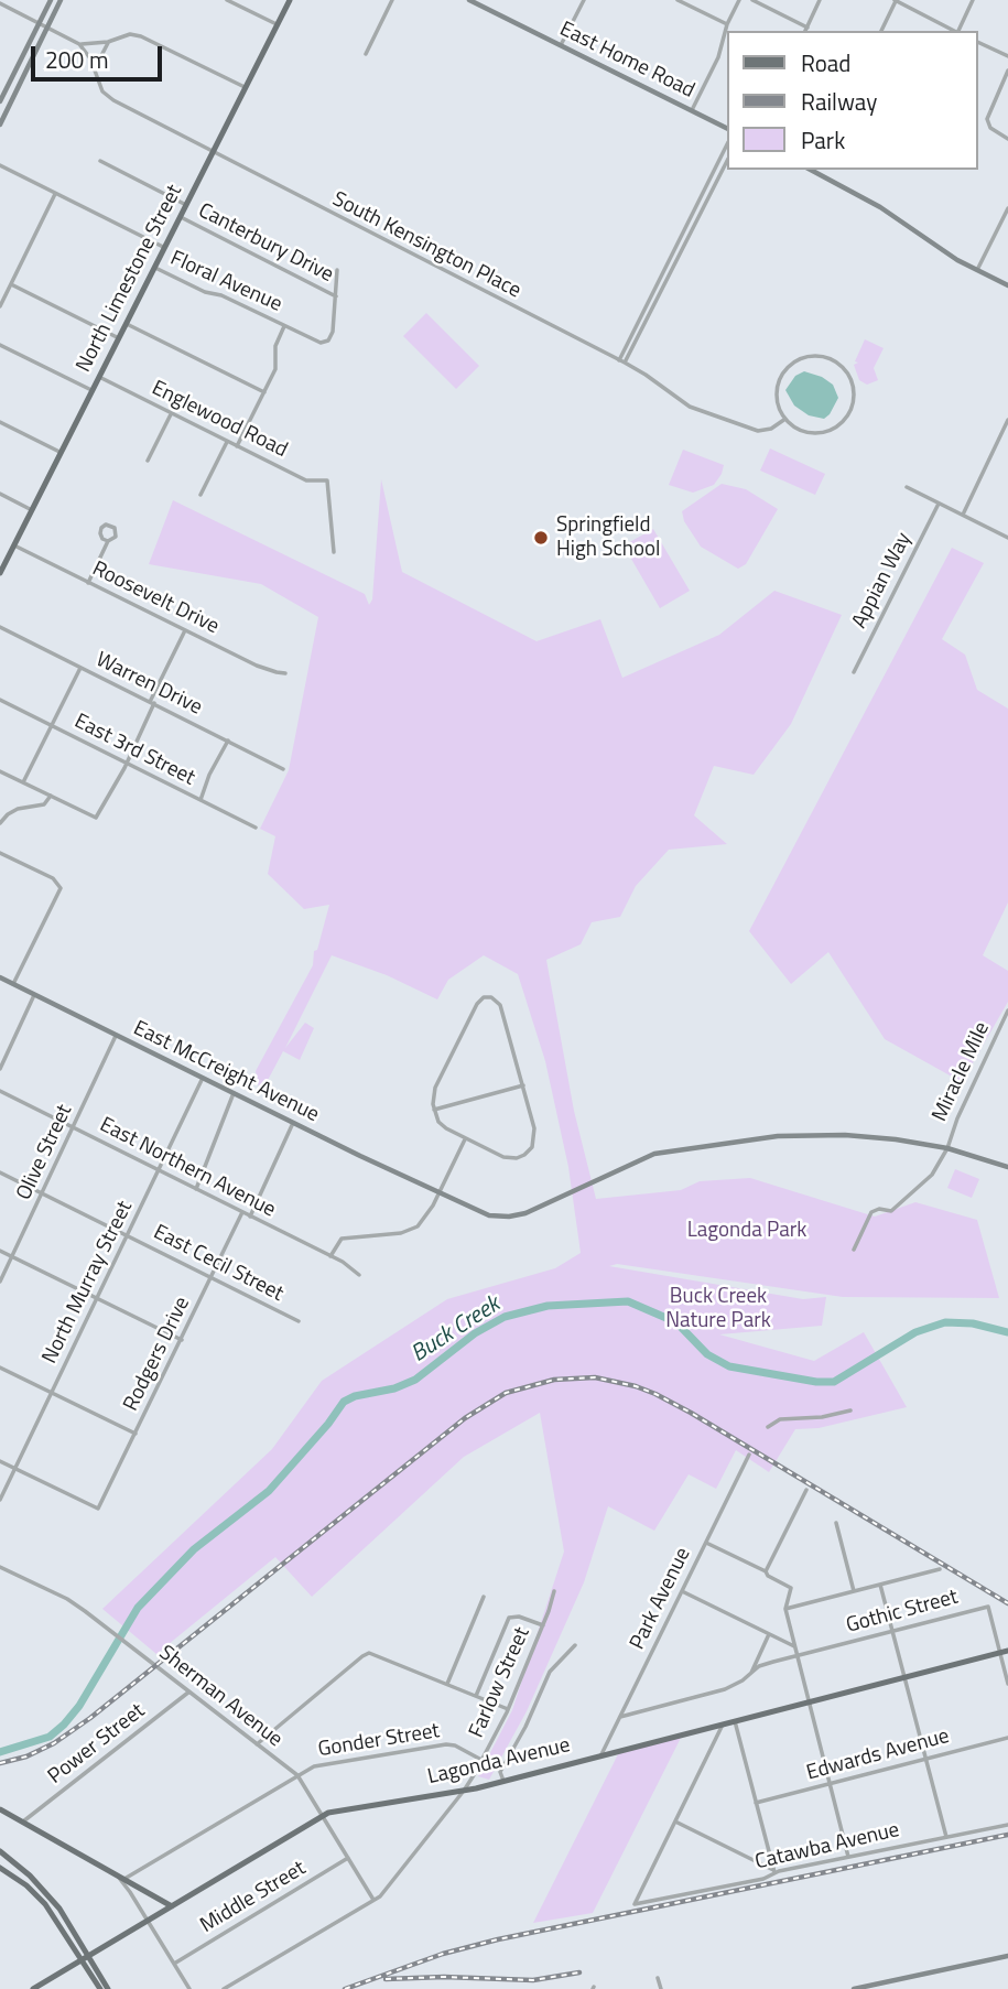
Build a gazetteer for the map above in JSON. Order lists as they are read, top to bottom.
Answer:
{
  "streets": {
    "main road": ["North Limestone Street", "Lagonda Avenue"],
    "street": [
      "East Home Road",
      "Canterbury Drive",
      "South Kensington Place",
      "Floral Avenue",
      "Englewood Road",
      "Appian Way",
      "Roosevelt Drive",
      "Warren Drive",
      "East 3rd Street",
      "East McCreight Avenue",
      "Miracle Mile",
      "Olive Street",
      "East Northern Avenue",
      "East Cecil Street",
      "North Murray Street",
      "Rodgers Drive",
      "Park Avenue",
      "Gothic Street",
      "Farlow Street",
      "Sherman Avenue",
      "Gonder Street",
      "Power Street",
      "Edwards Avenue",
      "Catawba Avenue",
      "Middle Street"
    ]
  },
  "crossings": [
    ["Canterbury Drive", "North Limestone Street"],
    ["Canterbury Drive", "Floral Avenue"],
    ["South Kensington Place", "North Limestone Street"],
    ["North Limestone Street", "Floral Avenue"],
    ["North Limestone Street", "Englewood Road"],
    ["North Limestone Street", "Roosevelt Drive"],
    ["East McCreight Avenue", "Miracle Mile"],
    ["East McCreight Avenue", "Olive Street"],
    ["East McCreight Avenue", "North Murray Street"],
    ["Olive Street", "East Northern Avenue"],
    ["Olive Street", "East Cecil Street"],
    ["East Northern Avenue", "North Murray Street"],
    ["East Northern Avenue", "Rodgers Drive"],
    ["East Cecil Street", "North Murray Street"],
    ["East Cecil Street", "Rodgers Drive"],
    ["North Murray Street", "Rodgers Drive"],
    ["Park Avenue", "Gothic Street"],
    ["Park Avenue", "Lagonda Avenue"],
    ["Gothic Street", "Lagonda Avenue"],
    ["Farlow Street", "Sherman Avenue"],
    ["Farlow Street", "Gonder Street"],
    ["Farlow Street", "Lagonda Avenue"],
    ["Sherman Avenue", "Gonder Street"],
    ["Sherman Avenue", "Power Street"],
    ["Sherman Avenue", "Lagonda Avenue"],
    ["Sherman Avenue", "Middle Street"]
  ],
  "water": ["Buck Creek"],
  "parks": ["Lagonda Park", "Buck Creek Nature Park"],
  "places": ["Springfield High School"],
  "legend": ["Road", "Railway", "Park"],
  "scale_bar": "200 m"
}
